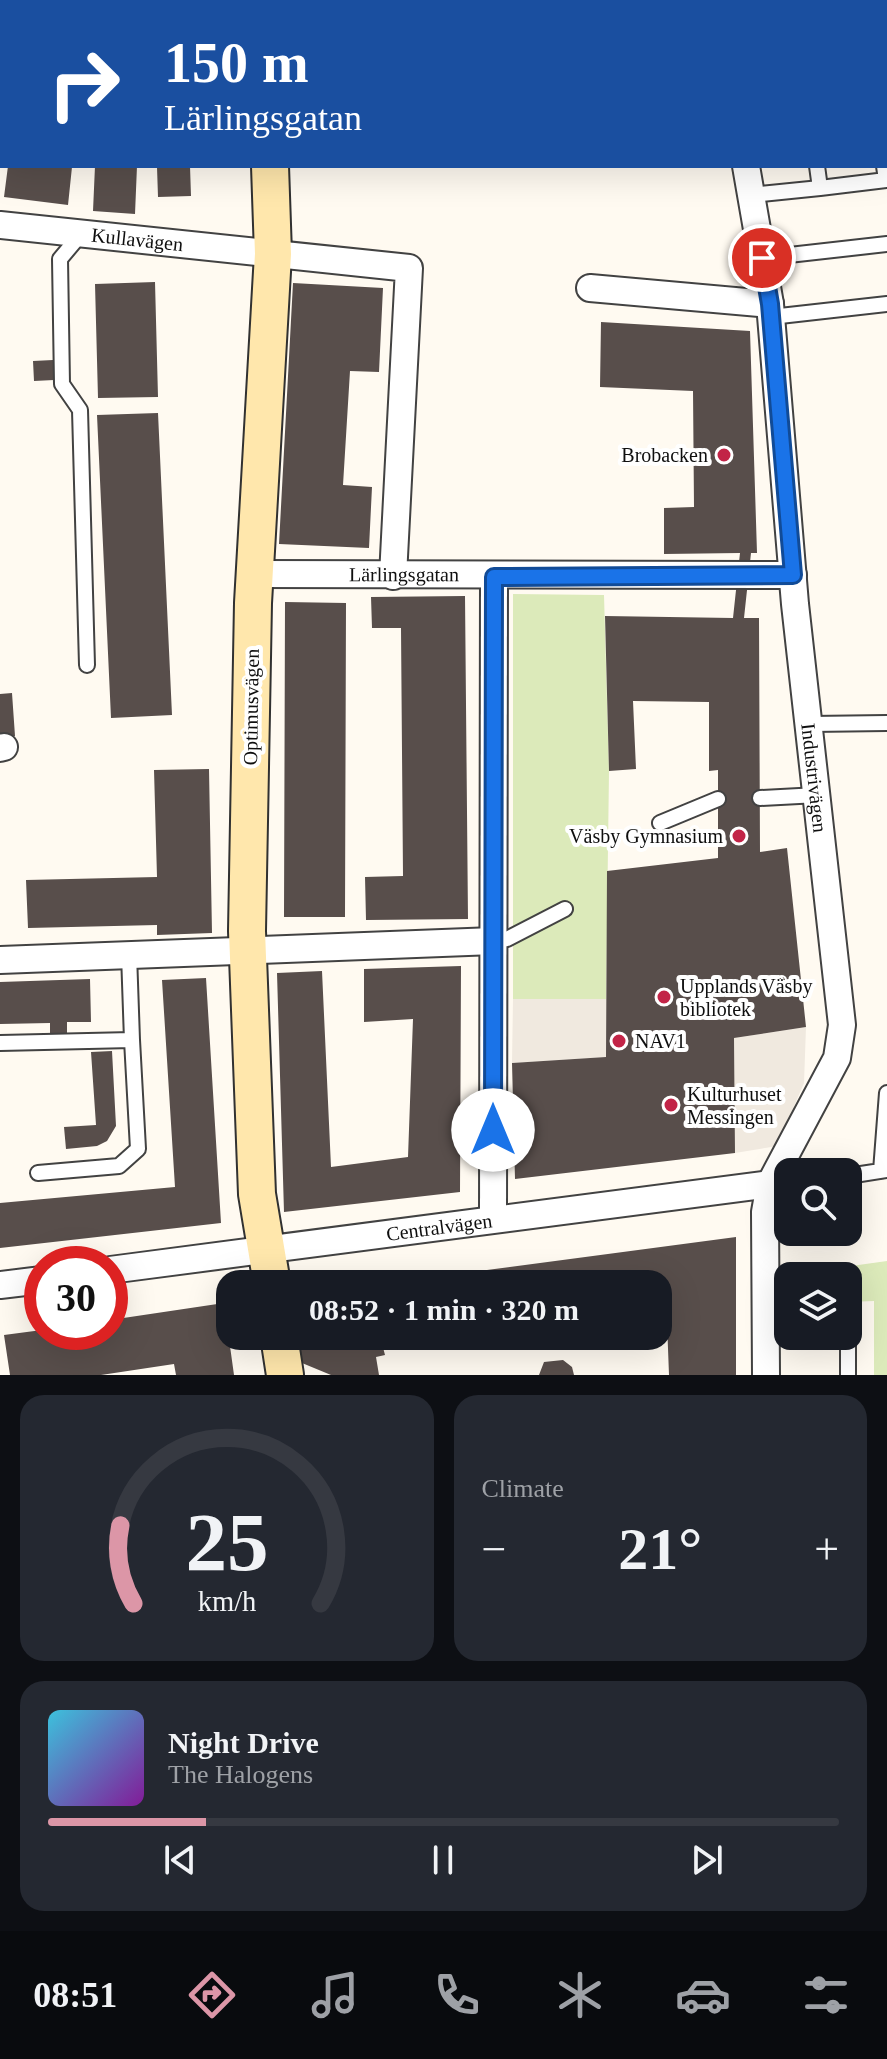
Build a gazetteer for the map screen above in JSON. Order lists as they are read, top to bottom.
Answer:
{
  "streets": {
    "street": [
      "Kullavägen",
      "Lärlingsgatan",
      "Optimusvägen",
      "Industrivägen",
      "Centralvägen"
    ]
  },
  "crossings": [
    ["Kullavägen", "Lärlingsgatan"],
    ["Kullavägen", "Optimusvägen"],
    ["Lärlingsgatan", "Optimusvägen"],
    ["Lärlingsgatan", "Industrivägen"],
    ["Optimusvägen", "Centralvägen"]
  ],
  "places": [
    "Brobacken",
    "Väsby Gymnasium",
    "Upplands Väsby bibliotek",
    "NAV1",
    "Kulturhuset Messingen"
  ],
  "page": {
    "turn": ["150 m", "Lärlingsgatan"],
    "limit": "30",
    "trip": "08:52 · 1 min · 320 m",
    "tile": "Climate",
    "heat": ["−", "21°", "+"],
    "song": ["Night Drive", "The Halogens"],
    "tabs": "08:51",
    "gauge": ["25", "km/h"]
  }
}
